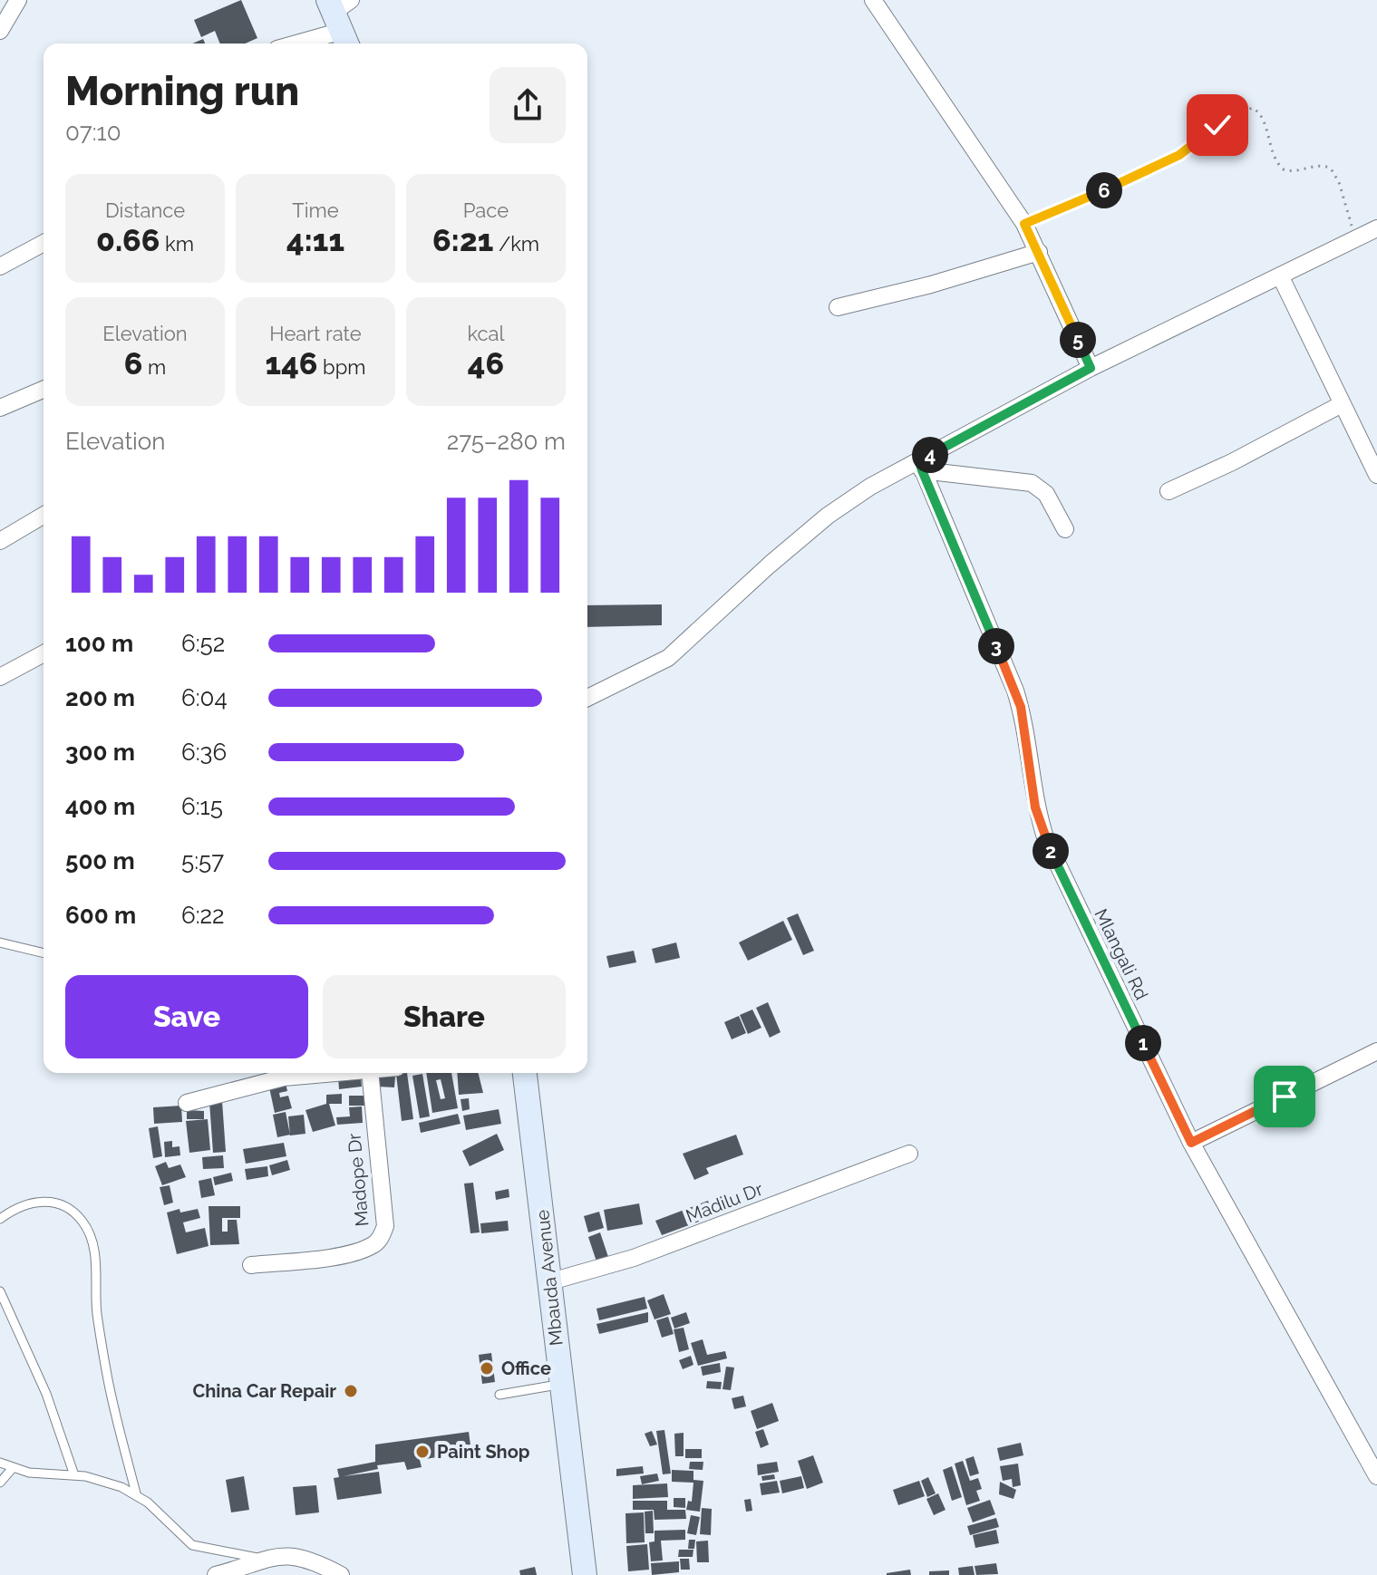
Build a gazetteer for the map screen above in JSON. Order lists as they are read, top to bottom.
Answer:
{
  "streets": {
    "street": [
      "Mlangali Rd",
      "Madope Dr",
      "Madilu Dr",
      "Mbauda Avenue"
    ]
  },
  "crossings": [
    ["Madilu Dr", "Mbauda Avenue"]
  ],
  "places": ["Office", "China Car Repair", "Paint Shop"],
  "page": {
    "heading": ["Morning run", "07:10"],
    "stats": [
      ["Distance", "0.66 km"],
      ["Time", "4:11"],
      ["Pace", "6:21 /km"],
      ["Elevation", "6 m"],
      ["Heart rate", "146 bpm"],
      ["kcal", "46"]
    ],
    "pins": [
      "6",
      "5",
      "4",
      "3",
      "2",
      "1"
    ],
    "chart": ["Elevation", "275–280 m"],
    "list": [
      {
        "name": "100 m",
        "note": "6:52"
      },
      {
        "name": "200 m",
        "note": "6:04"
      },
      {
        "name": "300 m",
        "note": "6:36"
      },
      {
        "name": "400 m",
        "note": "6:15"
      },
      {
        "name": "500 m",
        "note": "5:57"
      },
      {
        "name": "600 m",
        "note": "6:22"
      }
    ],
    "buttons": ["Save", "Share"]
  }
}
